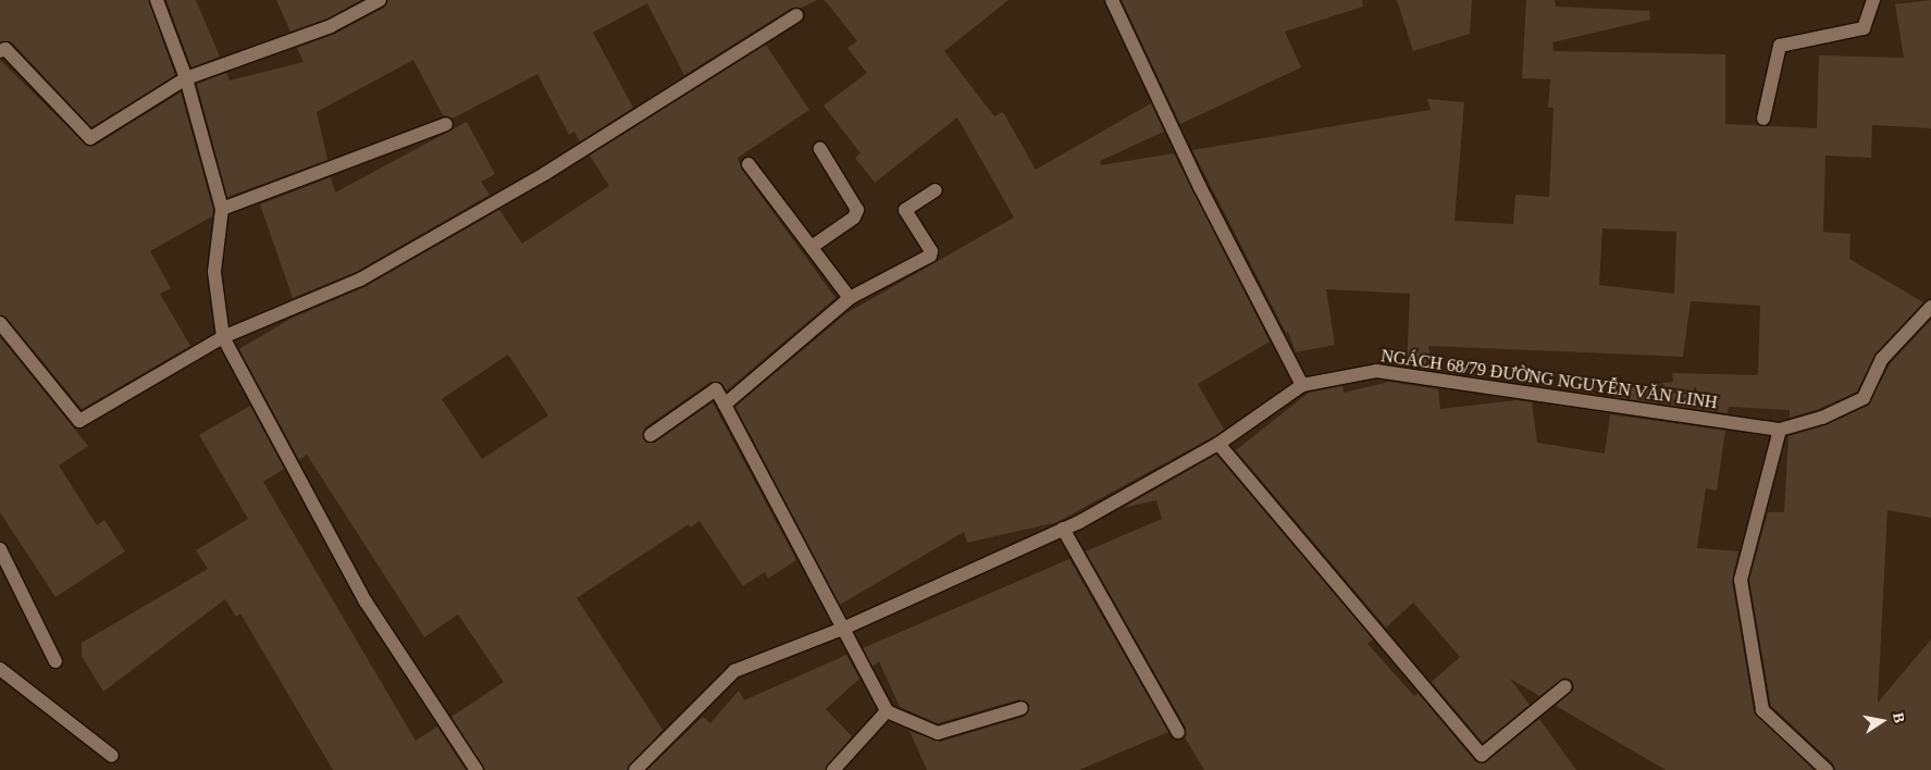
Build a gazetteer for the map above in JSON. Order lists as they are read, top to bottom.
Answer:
{
  "streets": {
    "street": ["NGÁCH 68/79 ĐƯỜNG NGUYỄN VĂN LINH"]
  },
  "north": "right"
}
